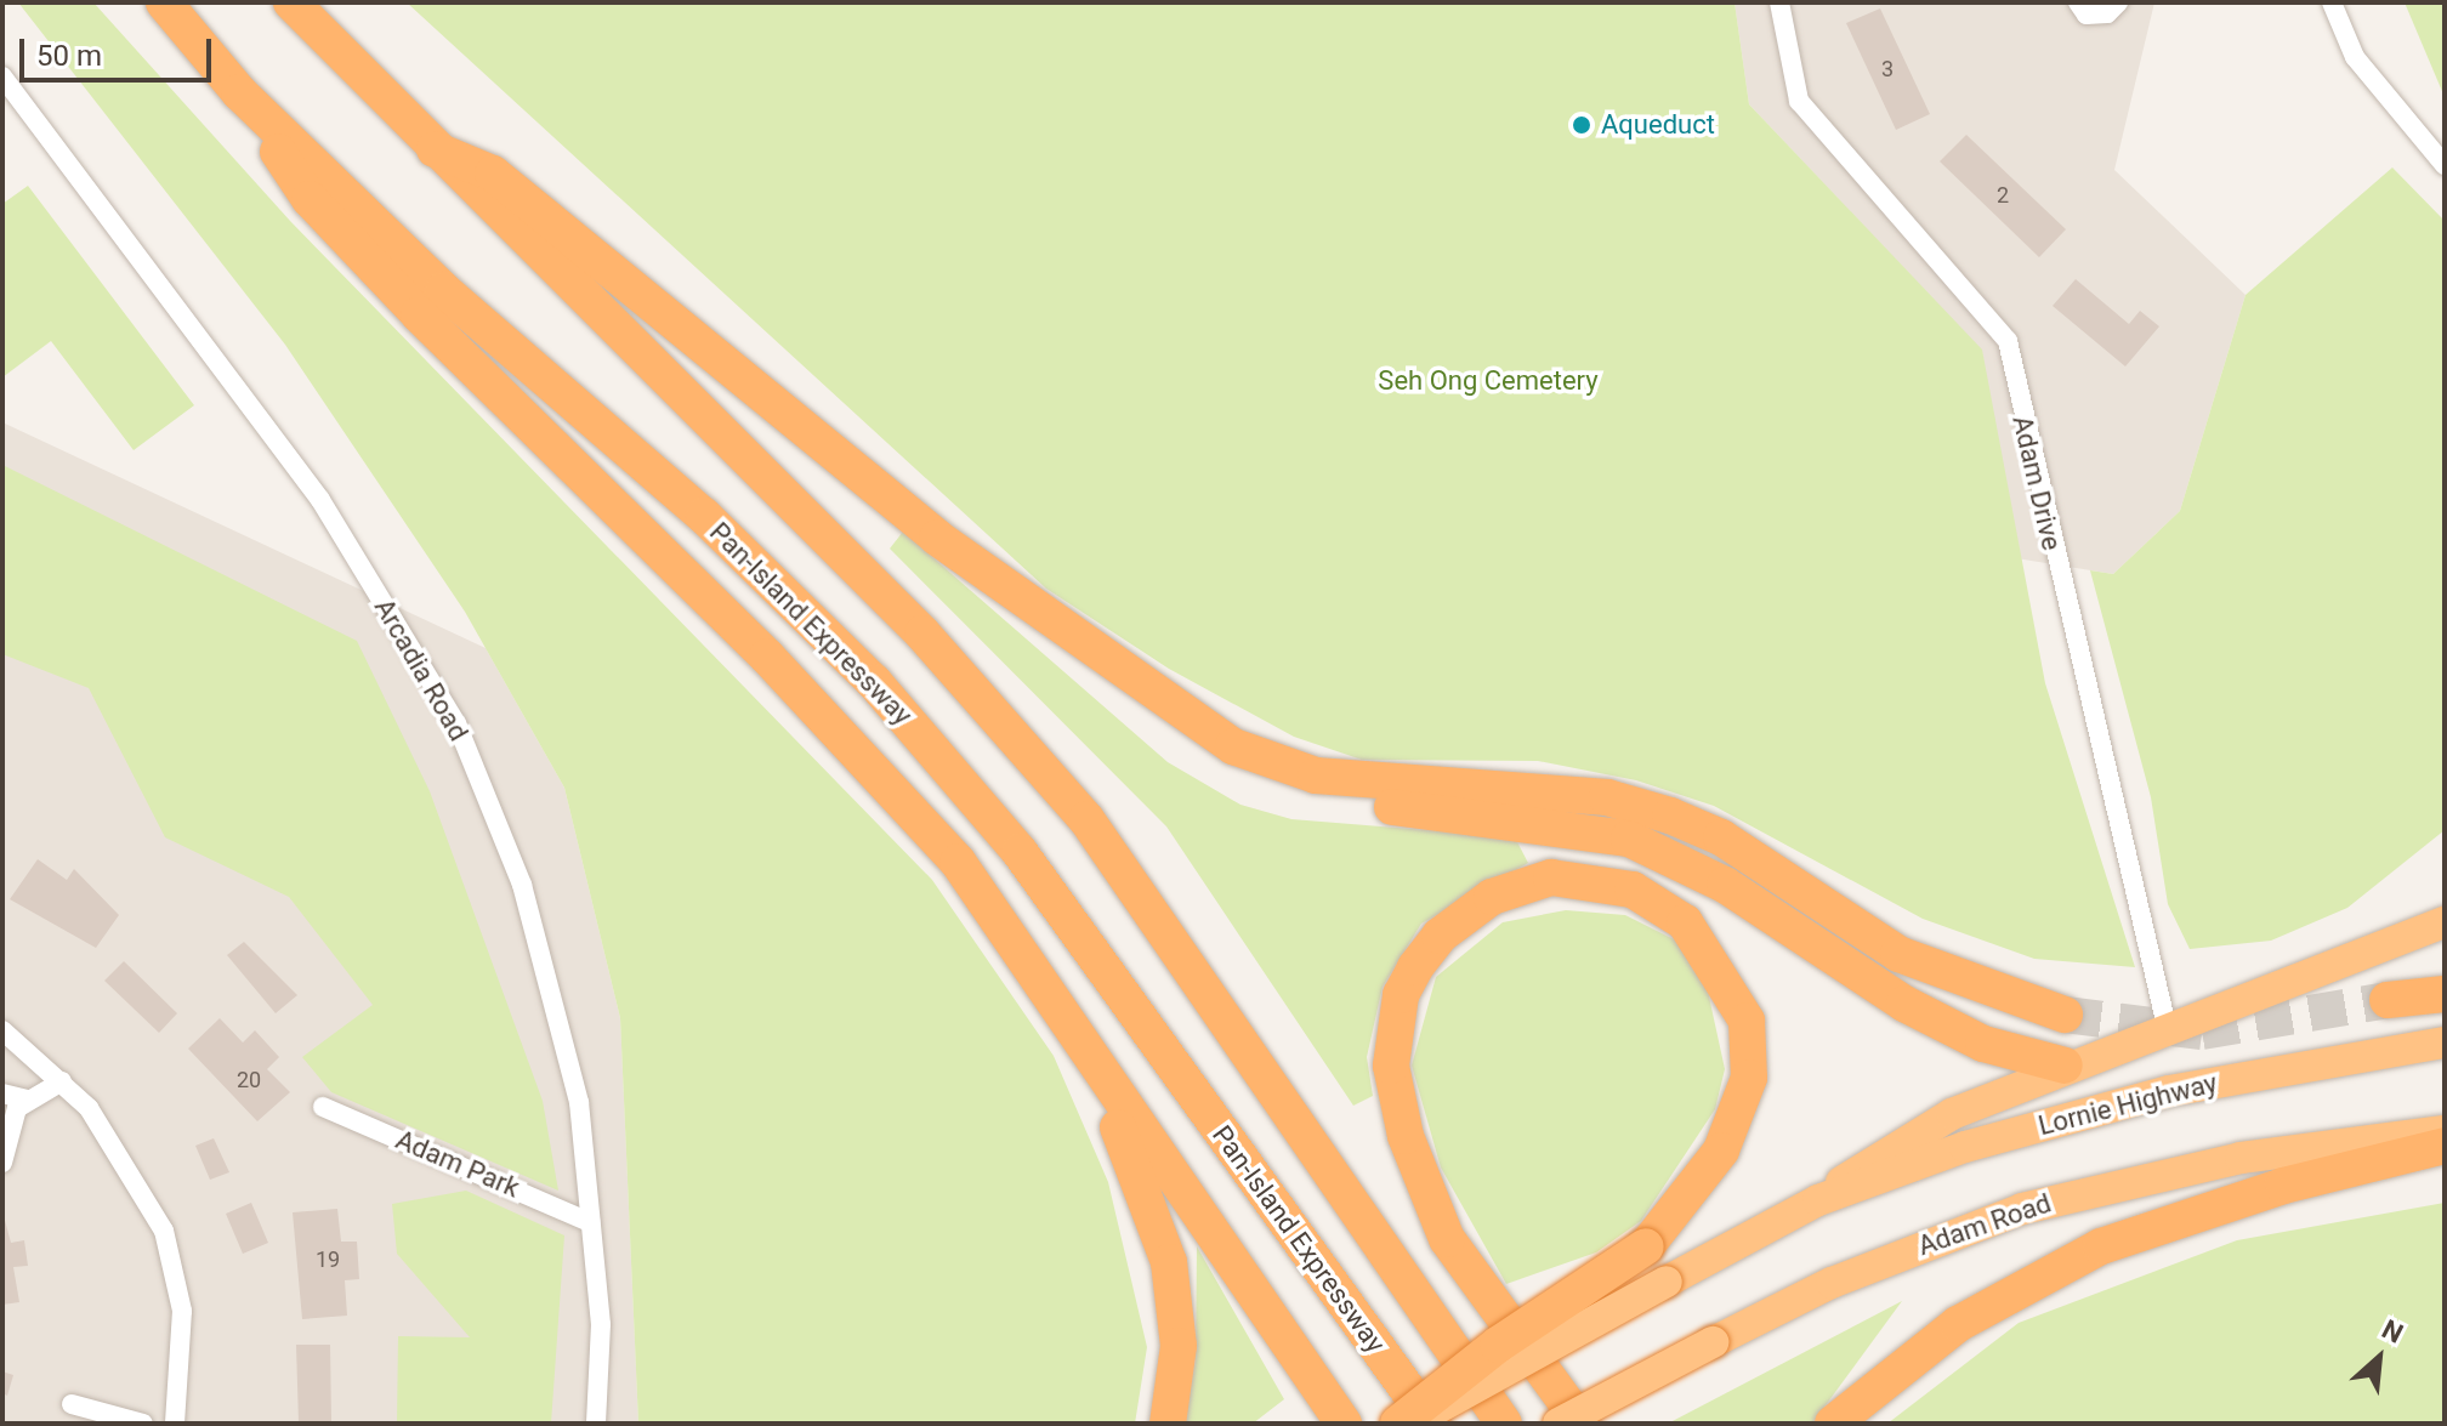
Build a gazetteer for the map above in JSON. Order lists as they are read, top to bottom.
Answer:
{
  "streets": {
    "highway": ["Pan-Island Expressway", "Lornie Highway", "Adam Road"],
    "street": ["Adam Drive", "Arcadia Road", "Adam Park"]
  },
  "crossings": [
    ["Arcadia Road", "Adam Park"]
  ],
  "parks": ["Seh Ong Cemetery"],
  "places": ["Aqueduct"],
  "house_numbers": [
    "3",
    "2",
    "20",
    "19"
  ],
  "scale_bar": "50 m",
  "north": "top right"
}
